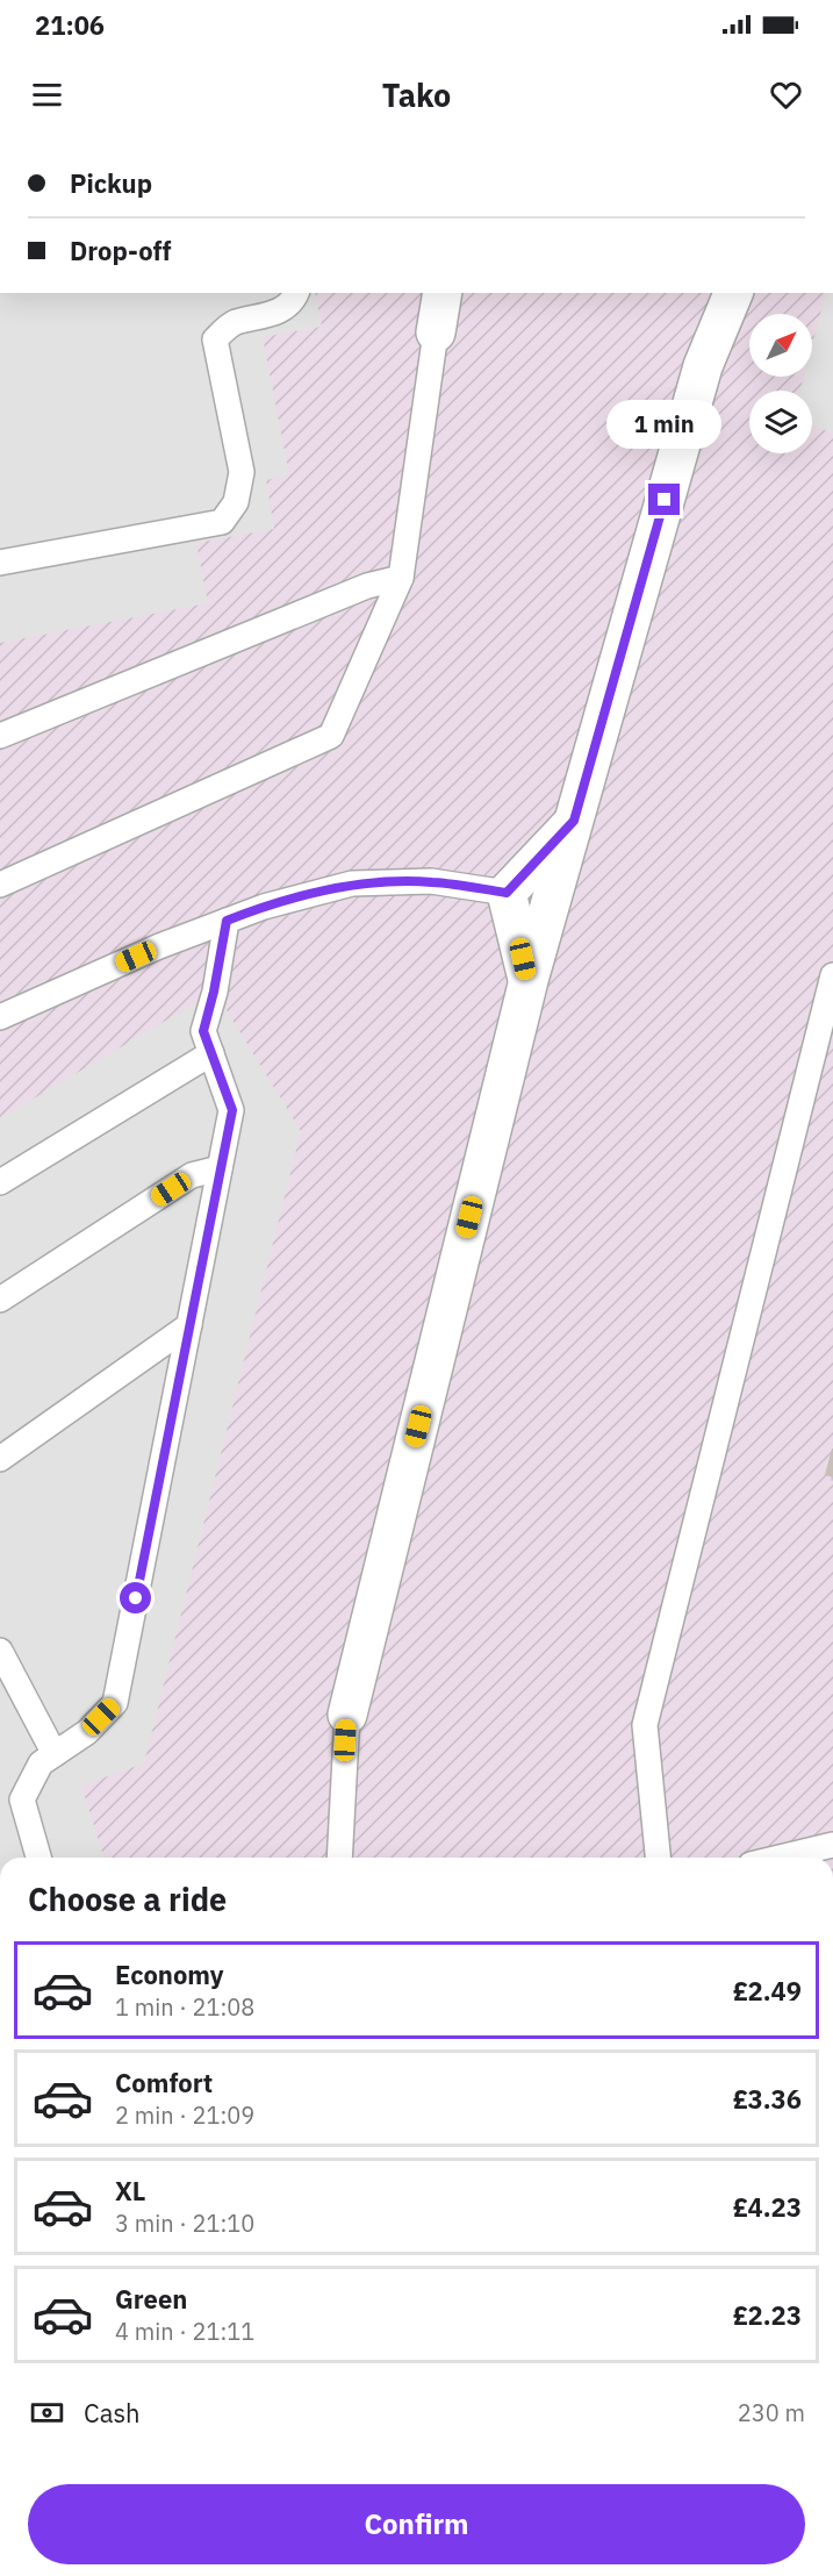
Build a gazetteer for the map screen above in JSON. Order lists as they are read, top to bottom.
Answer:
{
  "north": "top right",
  "page": {
    "status": "21:06",
    "header": "Tako",
    "banner": ["Pickup", "Drop-off"],
    "bubble": "1 min",
    "heading": "Choose a ride",
    "list": [
      {
        "name": "Economy",
        "note": "1 min · 21:08",
        "value": "£2.49"
      },
      {
        "name": "Comfort",
        "note": "2 min · 21:09",
        "value": "£3.36"
      },
      {
        "name": "XL",
        "note": "3 min · 21:10",
        "value": "£4.23"
      },
      {
        "name": "Green",
        "note": "4 min · 21:11",
        "value": "£2.23"
      }
    ],
    "pay": ["Cash", "230 m"],
    "buttons": "Confirm"
  }
}
